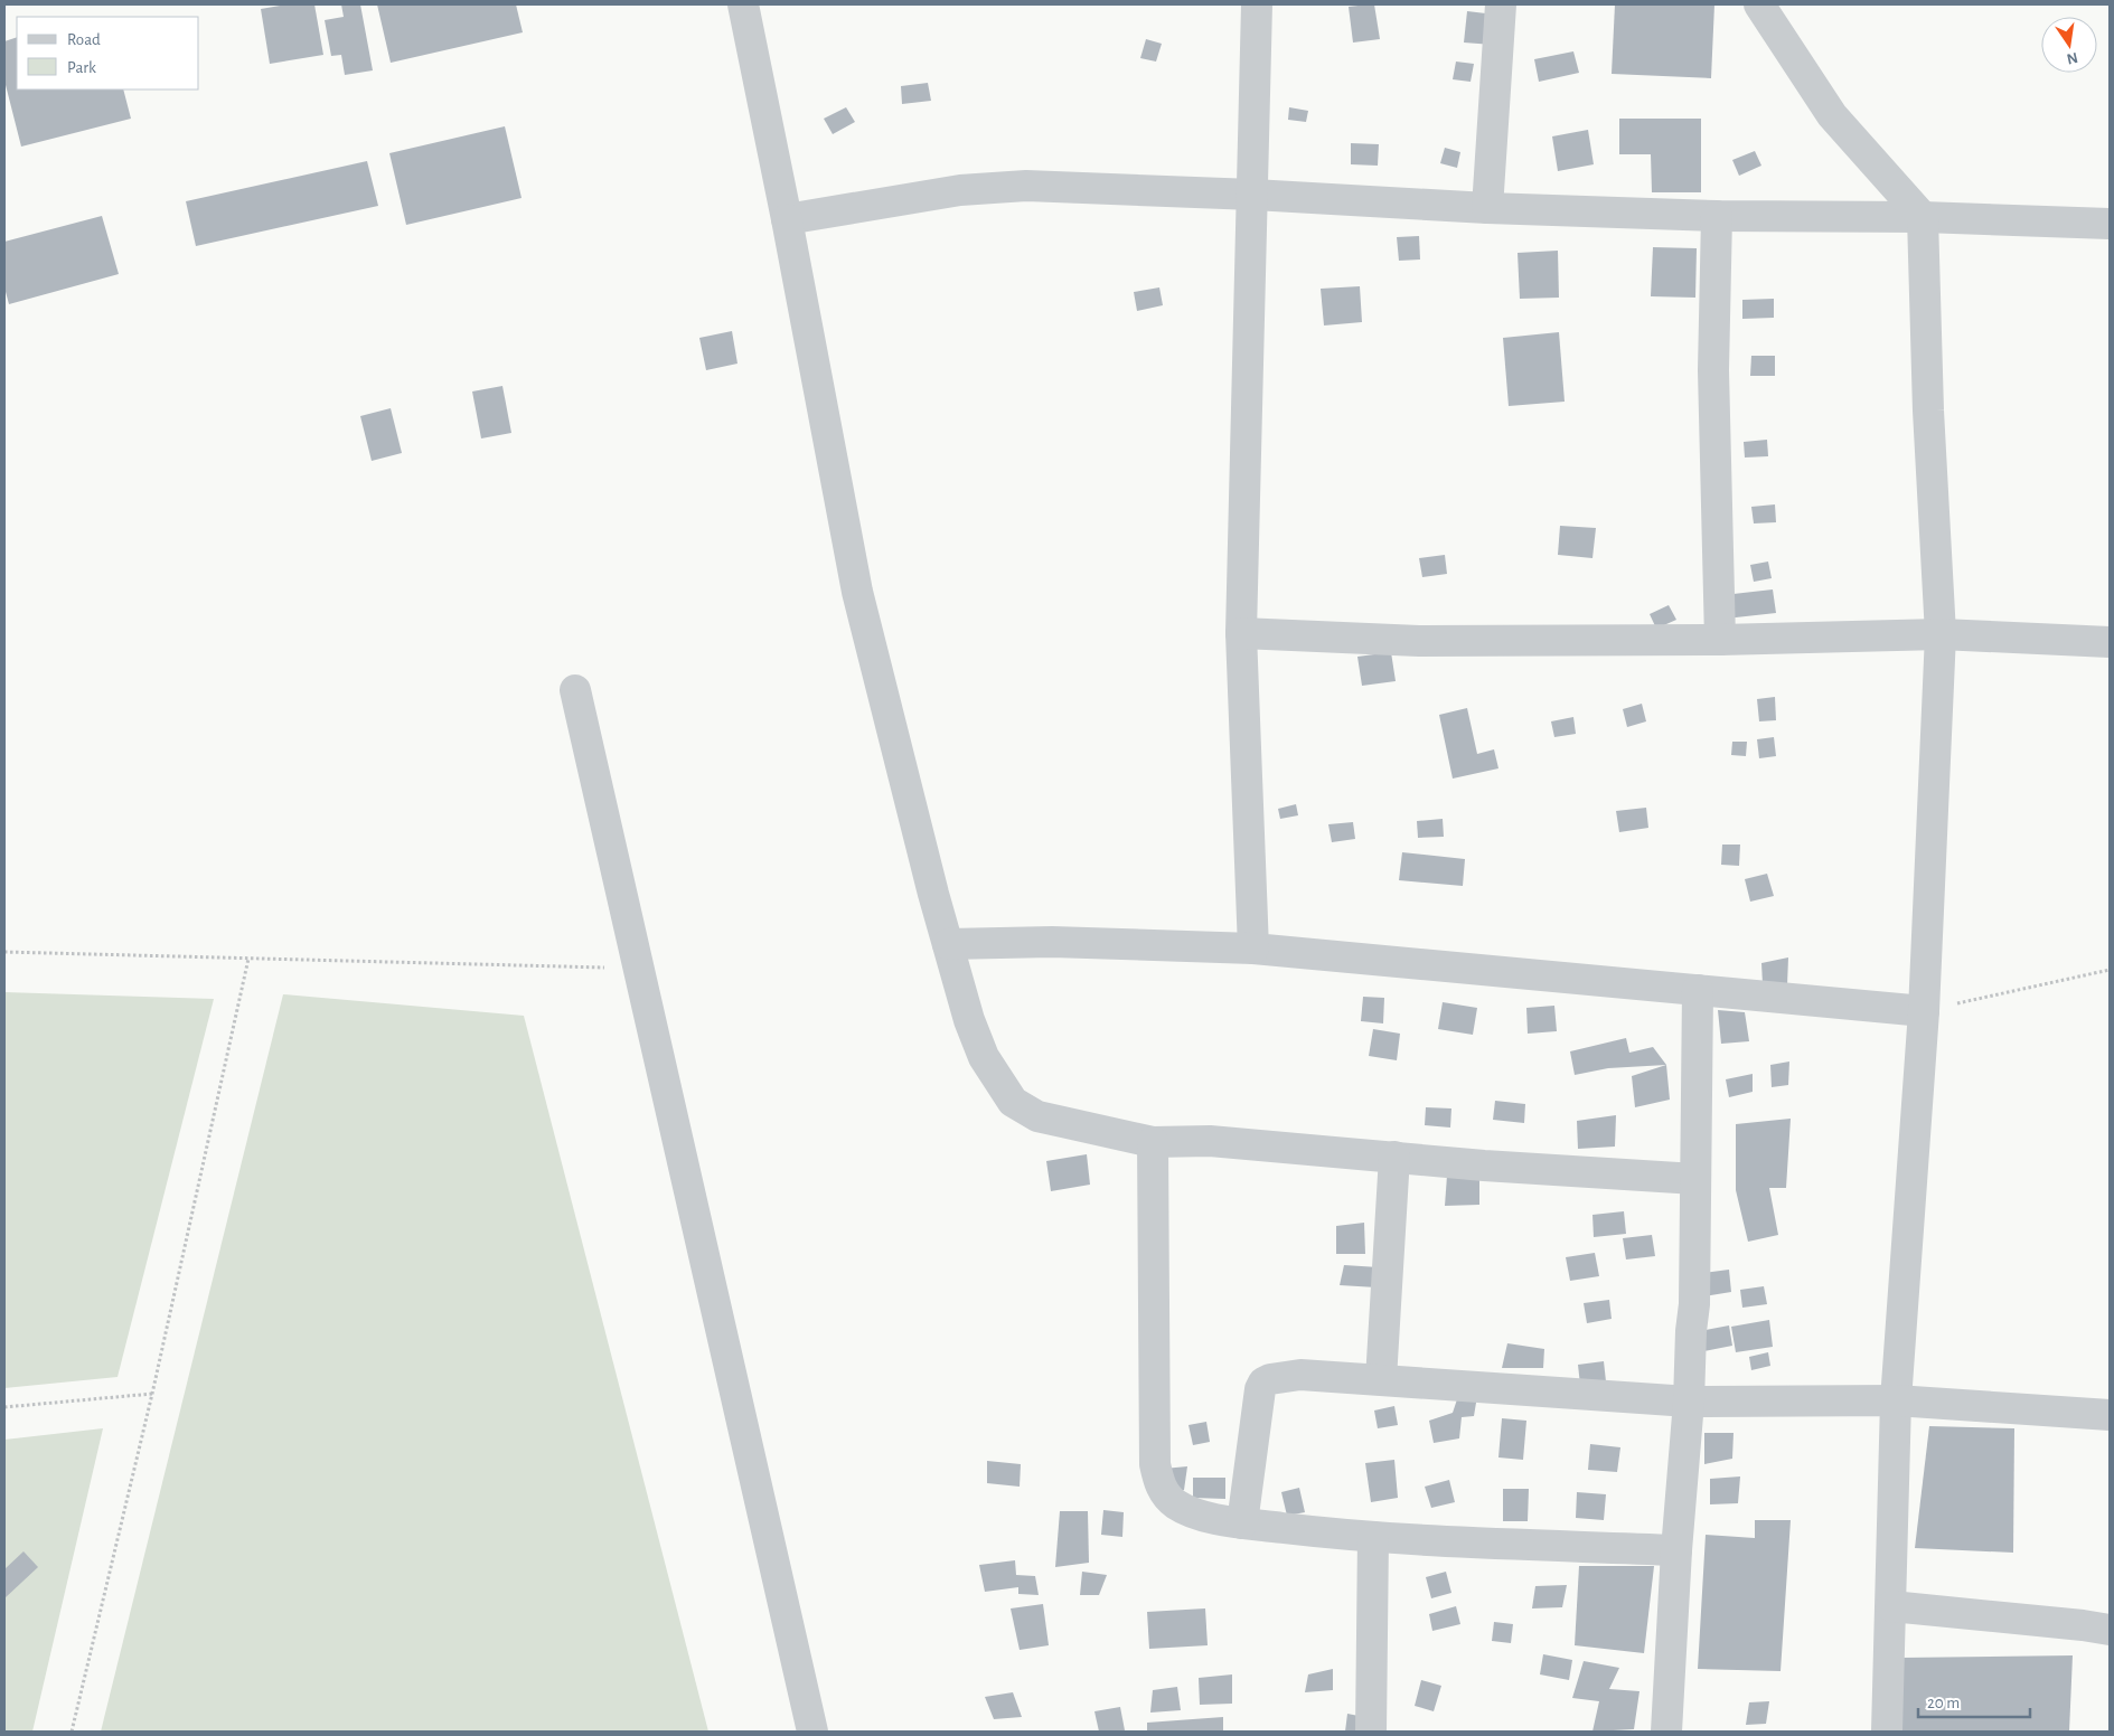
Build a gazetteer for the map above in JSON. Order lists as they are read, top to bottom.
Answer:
{
  "legend": ["Road", "Park"],
  "scale_bar": "20 m",
  "north": "bottom"
}
